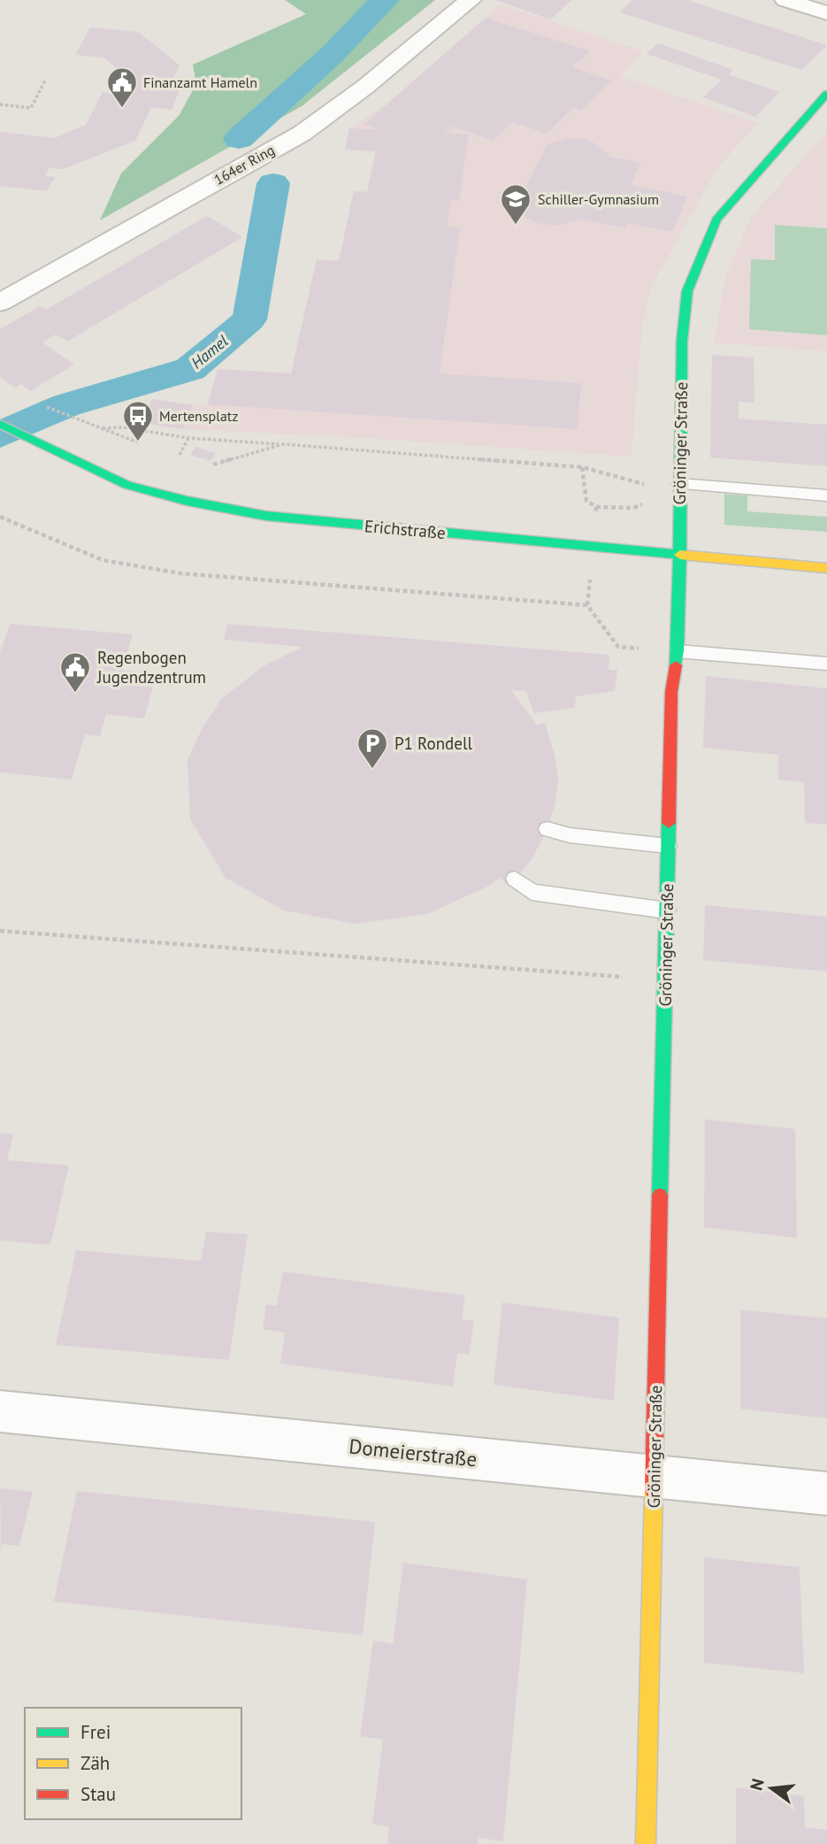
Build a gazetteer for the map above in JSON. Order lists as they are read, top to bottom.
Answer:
{
  "streets": {
    "street": [
      "164er Ring",
      "Gröninger Straße",
      "Erichstraße",
      "Domeierstraße"
    ]
  },
  "crossings": [
    ["Gröninger Straße", "Erichstraße"],
    ["Gröninger Straße", "Domeierstraße"]
  ],
  "water": ["Hamel"],
  "places": {
    "public building": ["Finanzamt Hameln", "Regenbogen Jugendzentrum"],
    "school or university": ["Schiller-Gymnasium"],
    "bus stop": ["Mertensplatz"],
    "parking": ["P1 Rondell"]
  },
  "legend": ["Frei", "Zäh", "Stau"],
  "north": "left"
}
